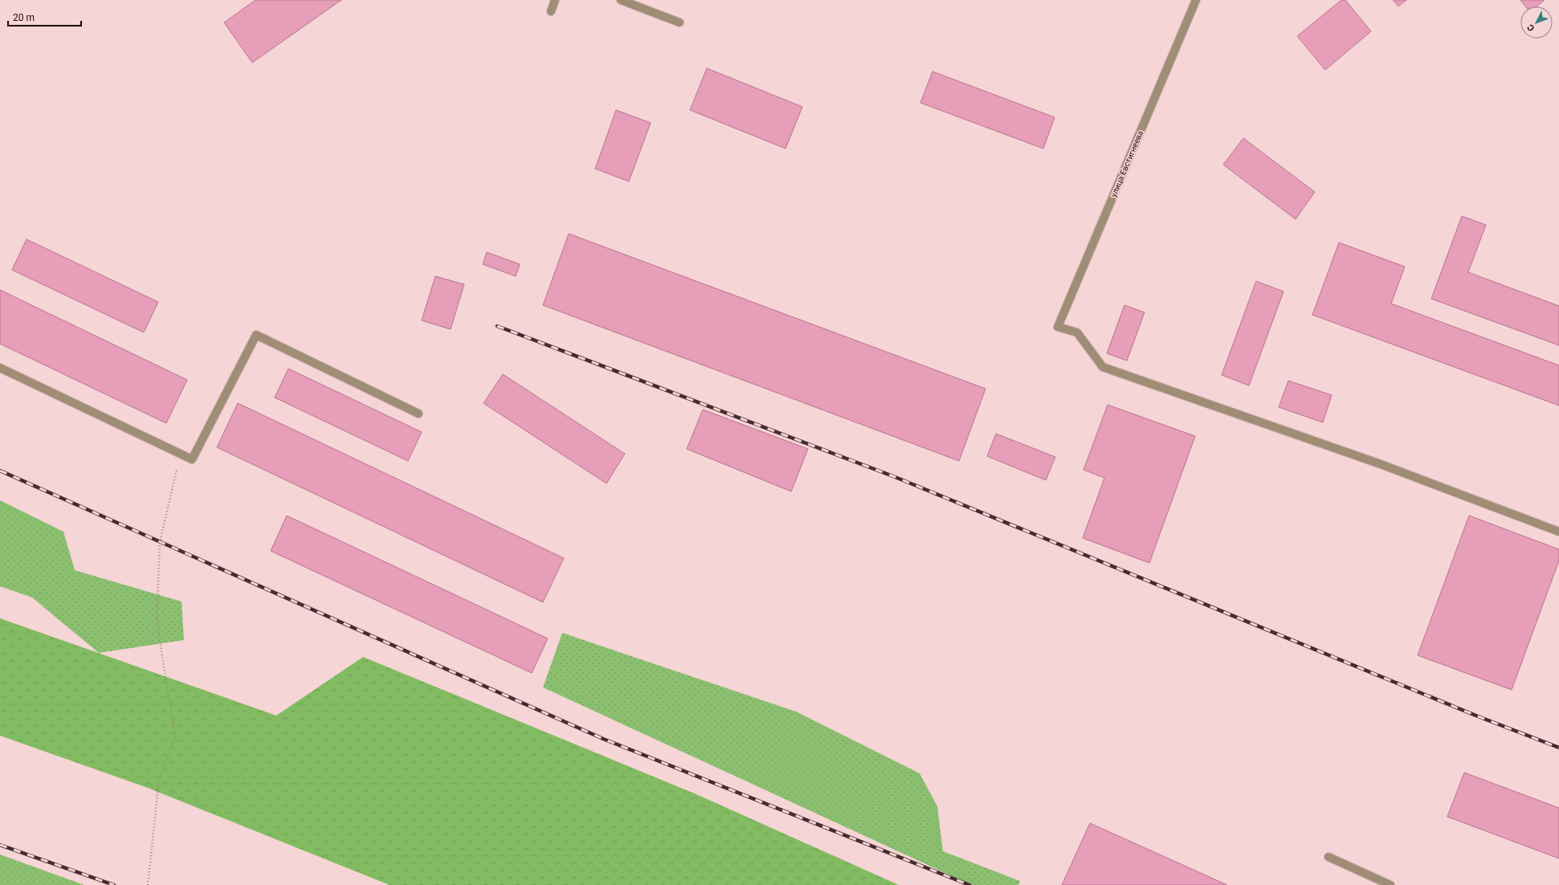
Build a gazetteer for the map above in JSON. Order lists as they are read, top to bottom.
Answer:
{
  "streets": {
    "lane": ["улица Евстигнеева"]
  },
  "scale_bar": "20 m",
  "north": "bottom left"
}
